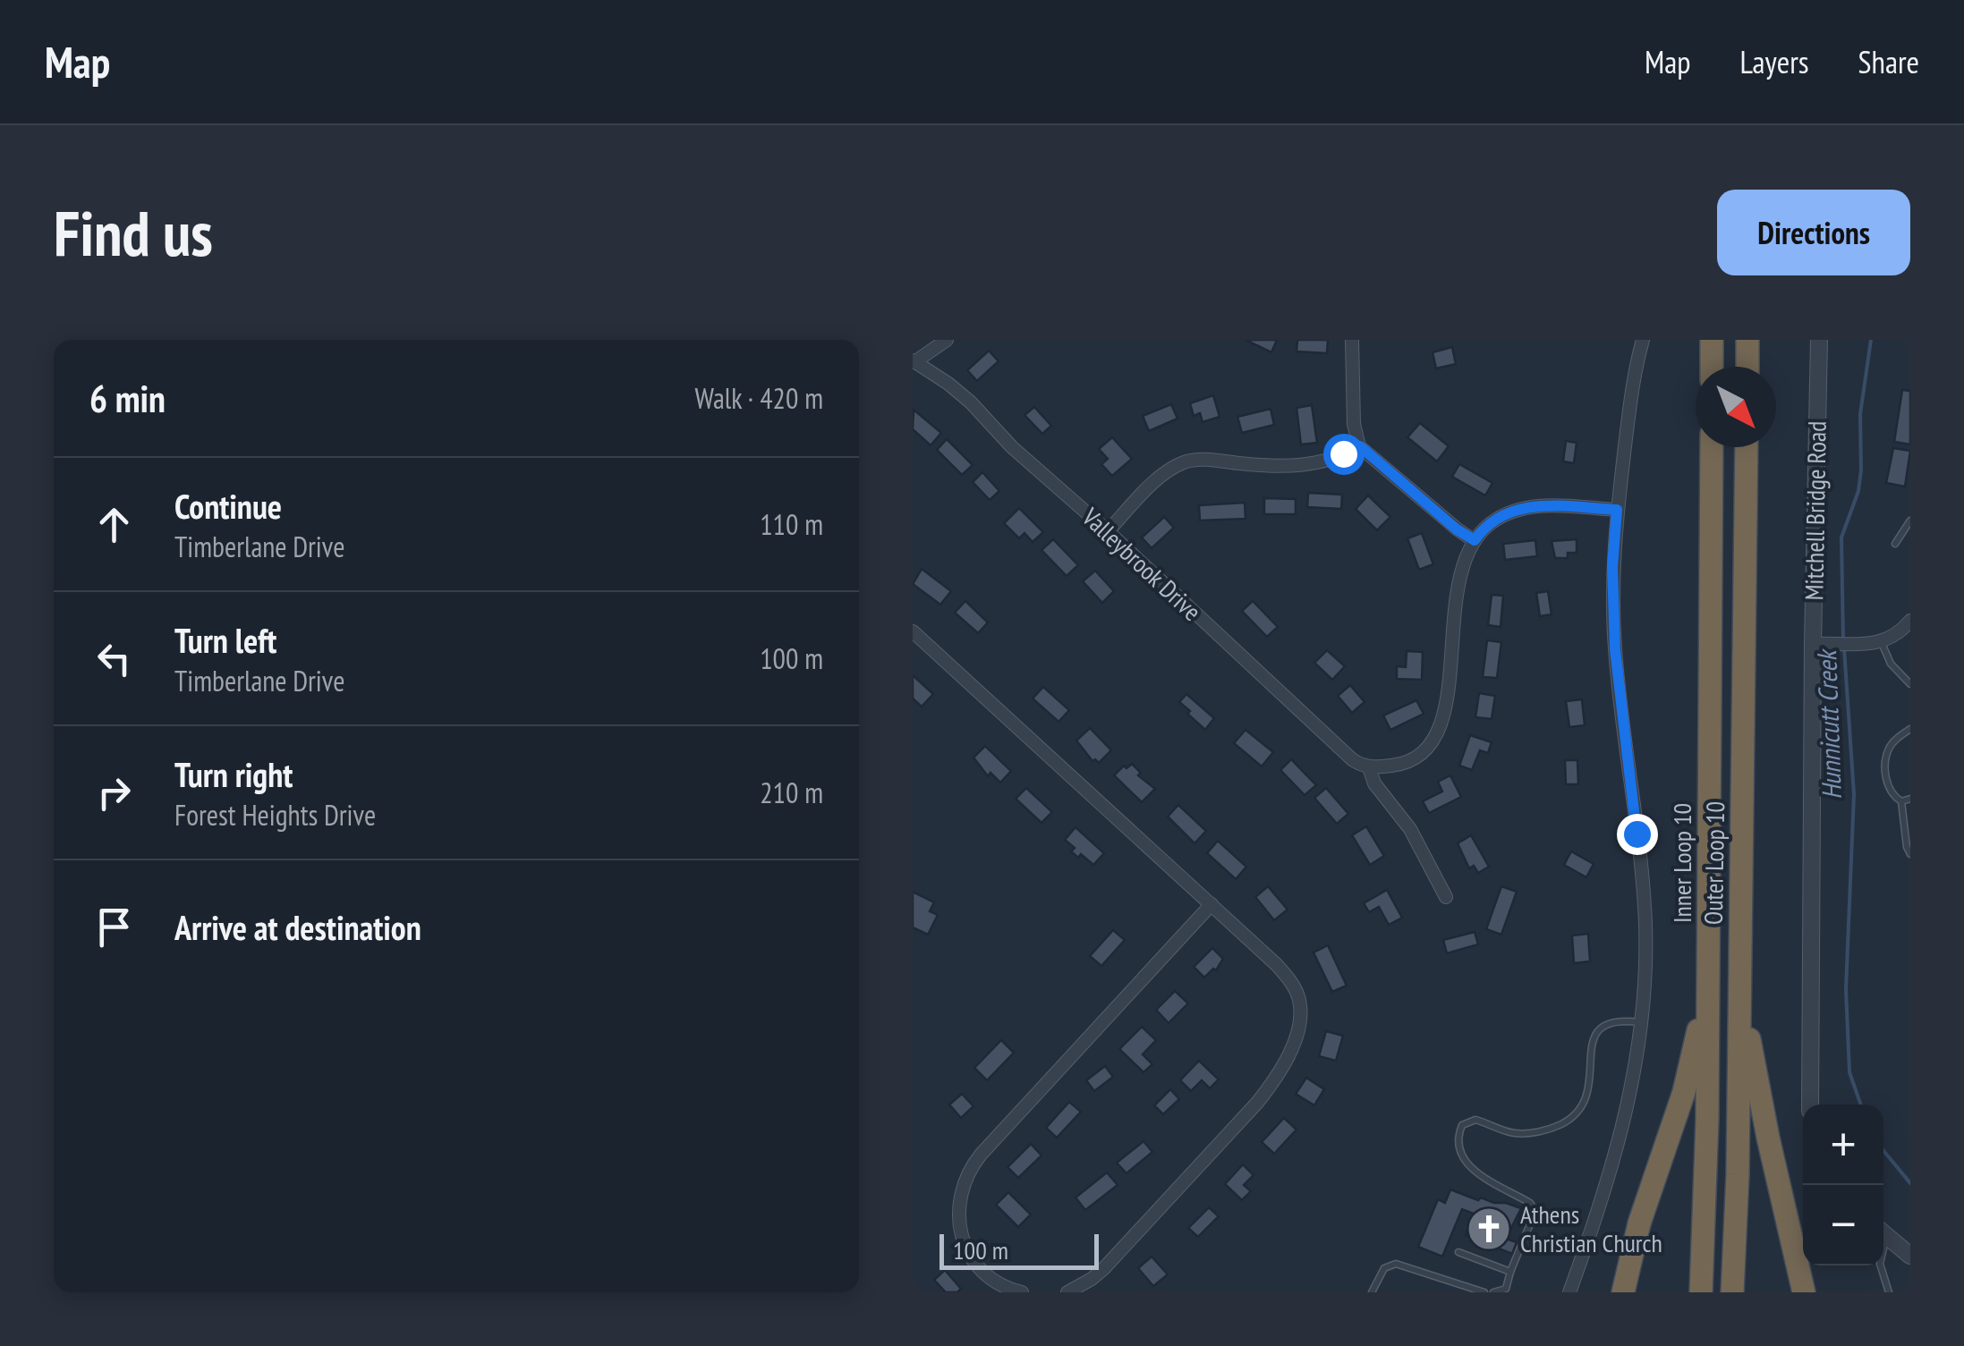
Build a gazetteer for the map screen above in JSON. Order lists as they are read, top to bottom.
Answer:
{
  "streets": {
    "highway": ["Inner Loop 10", "Outer Loop 10"],
    "street": ["Mitchell Bridge Road", "Valleybrook Drive"]
  },
  "water": ["Hunnicutt Creek"],
  "places": {
    "church": ["Athens Christian Church"]
  },
  "scale_bar": "100 m",
  "north": "bottom right",
  "page": {
    "header": "Map",
    "nav": ["Map", "Layers", "Share"],
    "buttons": "Directions",
    "title": "Find us",
    "heading": ["6 min", "Walk · 420 m"],
    "list": [
      ["Continue", "Timberlane Drive", "110 m"],
      ["Turn left", "Timberlane Drive", "100 m"],
      ["Turn right", "Forest Heights Drive", "210 m"],
      "Arrive at destination"
    ],
    "map_buttons": ["+", "−"],
    "scale": "100 m"
  }
}
